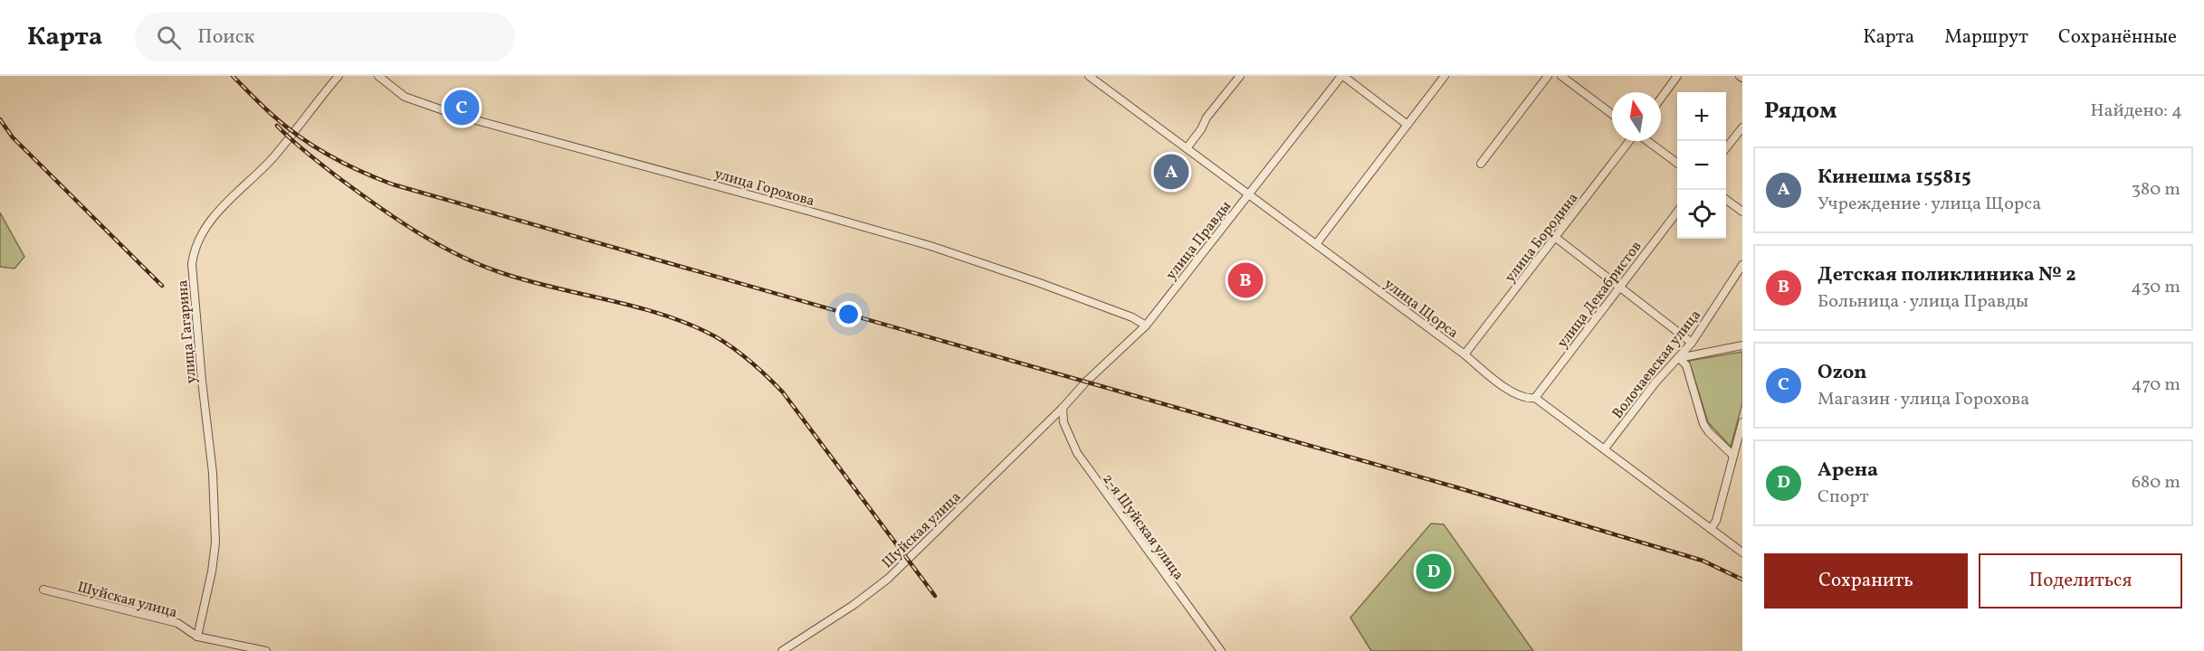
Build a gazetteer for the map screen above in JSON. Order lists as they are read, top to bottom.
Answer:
{
  "streets": {
    "street": [
      "улица Горохова",
      "улица Бородина",
      "улица Правды",
      "улица Декабристов",
      "улица Щорса",
      "улица Гагарина",
      "Волочаевская улица",
      "2-я Шуйская улица",
      "Шуйская улица"
    ]
  },
  "crossings": [
    ["улица Горохова", "улица Правды"],
    ["улица Бородина", "улица Щорса"],
    ["улица Правды", "улица Щорса"],
    ["улица Правды", "2-я Шуйская улица"],
    ["улица Правды", "Шуйская улица"],
    ["улица Декабристов", "улица Щорса"],
    ["улица Щорса", "Волочаевская улица"],
    ["улица Гагарина", "Шуйская улица"],
    ["2-я Шуйская улица", "Шуйская улица"]
  ],
  "north": "top",
  "page": {
    "header": "Карта",
    "search": "Поиск",
    "nav": ["Карта", "Маршрут", "Сохранённые"],
    "heading": ["Рядом", "Найдено: 4"],
    "pins": [
      "C",
      "A",
      "B",
      "D"
    ],
    "map_buttons": ["+", "−"],
    "list": [
      {
        "mark": "A",
        "name": "Кинешма 155815",
        "note": "Учреждение · улица Щорса",
        "value": "380 m"
      },
      {
        "mark": "B",
        "name": "Детская поликлиника № 2",
        "note": "Больница · улица Правды",
        "value": "430 m"
      },
      {
        "mark": "C",
        "name": "Ozon",
        "note": "Магазин · улица Горохова",
        "value": "470 m"
      },
      {
        "mark": "D",
        "name": "Арена",
        "note": "Спорт",
        "value": "680 m"
      }
    ],
    "buttons": ["Сохранить", "Поделиться"]
  }
}
